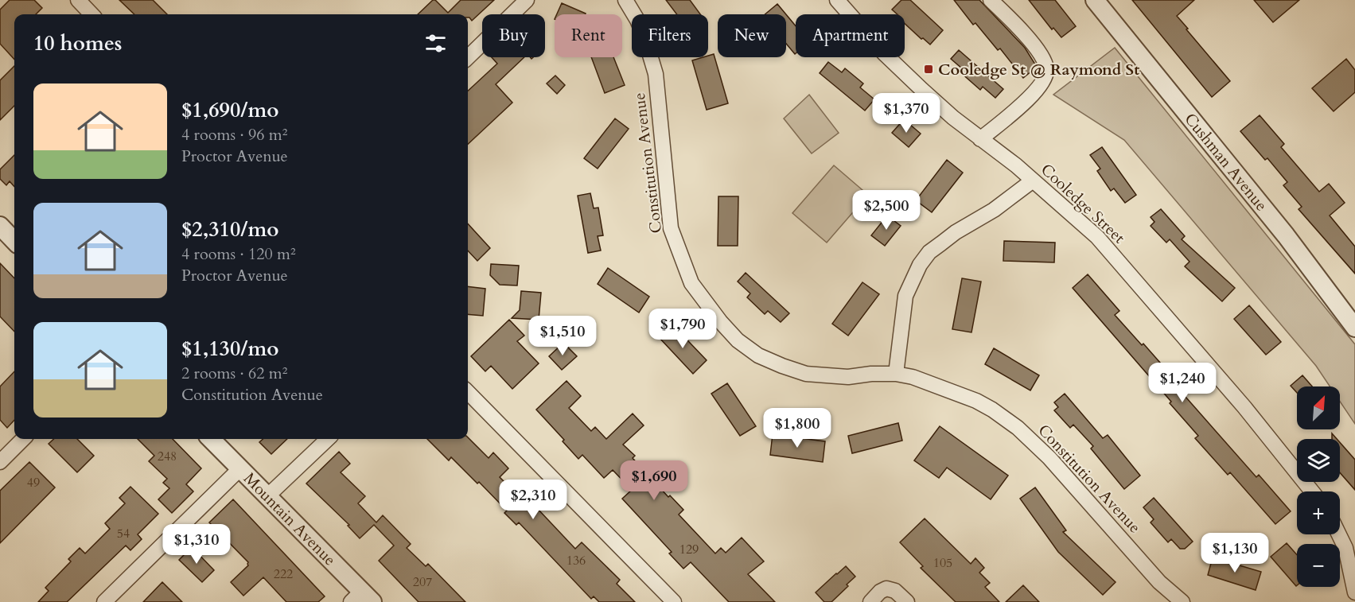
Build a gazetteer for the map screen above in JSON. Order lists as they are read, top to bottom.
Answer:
{
  "streets": {
    "street": [
      "Constitution Avenue",
      "Cushman Avenue",
      "Cooledge Street",
      "Mountain Avenue"
    ]
  },
  "places": {
    "transit": ["Cooledge St @ Raymond St"]
  },
  "house_numbers": [
    "248",
    "49",
    "54",
    "129",
    "136",
    "105",
    "222",
    "207"
  ],
  "north": "top right",
  "page": {
    "chip": [
      "Buy",
      "Rent",
      "Filters",
      "New",
      "Apartment"
    ],
    "heading": "10 homes",
    "list": [
      {
        "name": "$1,690/mo",
        "note": "4 rooms · 96 m² · Proctor Avenue"
      },
      {
        "name": "$2,310/mo",
        "note": "4 rooms · 120 m² · Proctor Avenue"
      },
      {
        "name": "$1,130/mo",
        "note": "2 rooms · 62 m² · Constitution Avenue"
      }
    ],
    "price": [
      "$1,370",
      "$2,500",
      "$1,790",
      "$1,510",
      "$1,240",
      "$1,800",
      "$1,690",
      "$2,310",
      "$1,310",
      "$1,130"
    ],
    "map_buttons": ["+", "−"]
  }
}
